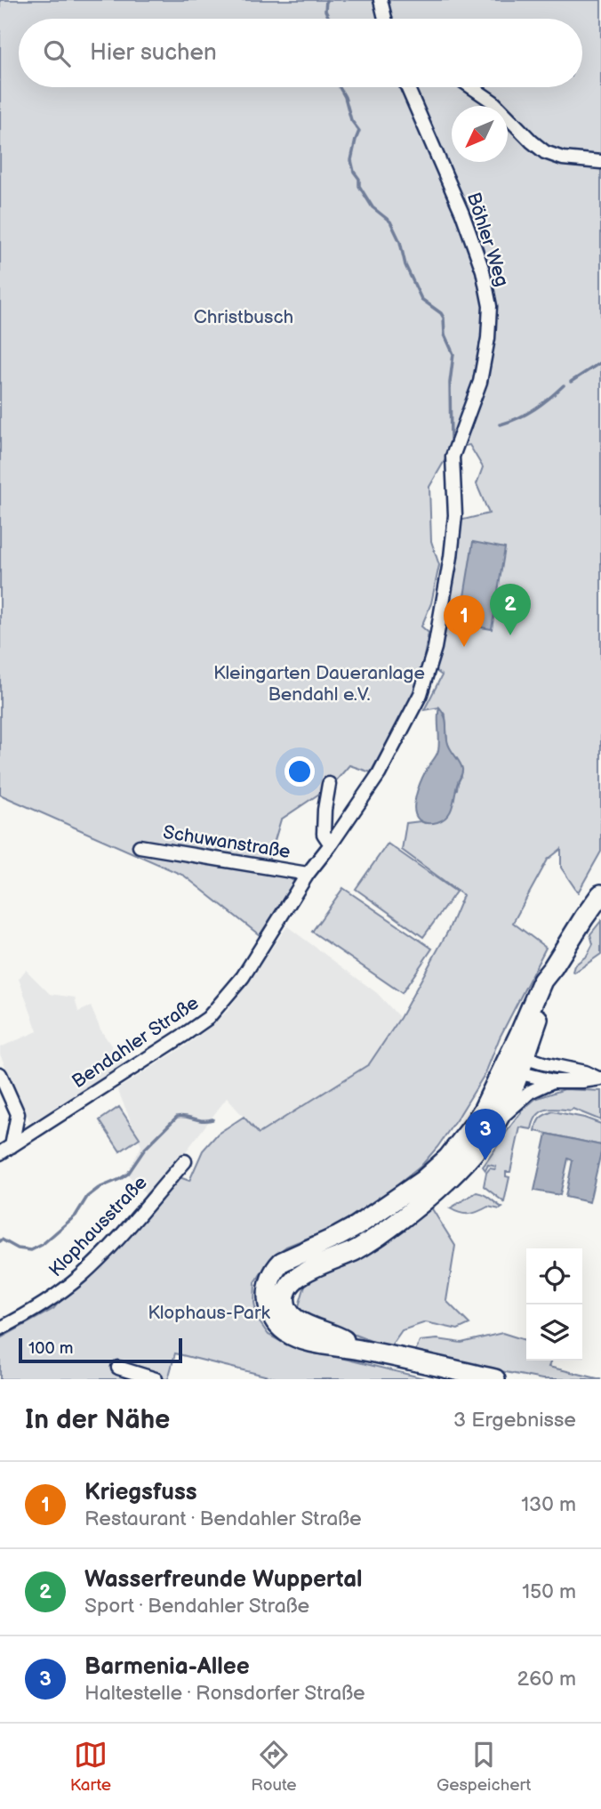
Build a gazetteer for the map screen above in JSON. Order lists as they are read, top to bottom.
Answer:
{
  "streets": {
    "street": [
      "Böhler Weg",
      "Schuwanstraße",
      "Bendahler Straße",
      "Klophausstraße"
    ]
  },
  "crossings": [
    ["Böhler Weg", "Bendahler Straße"],
    ["Schuwanstraße", "Bendahler Straße"]
  ],
  "parks": ["Christbusch", "Kleingarten Daueranlage Bendahl e.V.", "Klophaus-Park"],
  "scale_bar": "100 m",
  "north": "bottom left",
  "page": {
    "search": "Hier suchen",
    "pins": ["2", "1", "3"],
    "scale": "100 m",
    "heading": ["In der Nähe", "3 Ergebnisse"],
    "list": [
      {
        "mark": "1",
        "name": "Kriegsfuss",
        "note": "Restaurant · Bendahler Straße",
        "value": "130 m"
      },
      {
        "mark": "2",
        "name": "Wasserfreunde Wuppertal",
        "note": "Sport · Bendahler Straße",
        "value": "150 m"
      },
      {
        "mark": "3",
        "name": "Barmenia-Allee",
        "note": "Haltestelle · Ronsdorfer Straße",
        "value": "260 m"
      }
    ],
    "nav": ["Karte", "Route", "Gespeichert"]
  }
}
